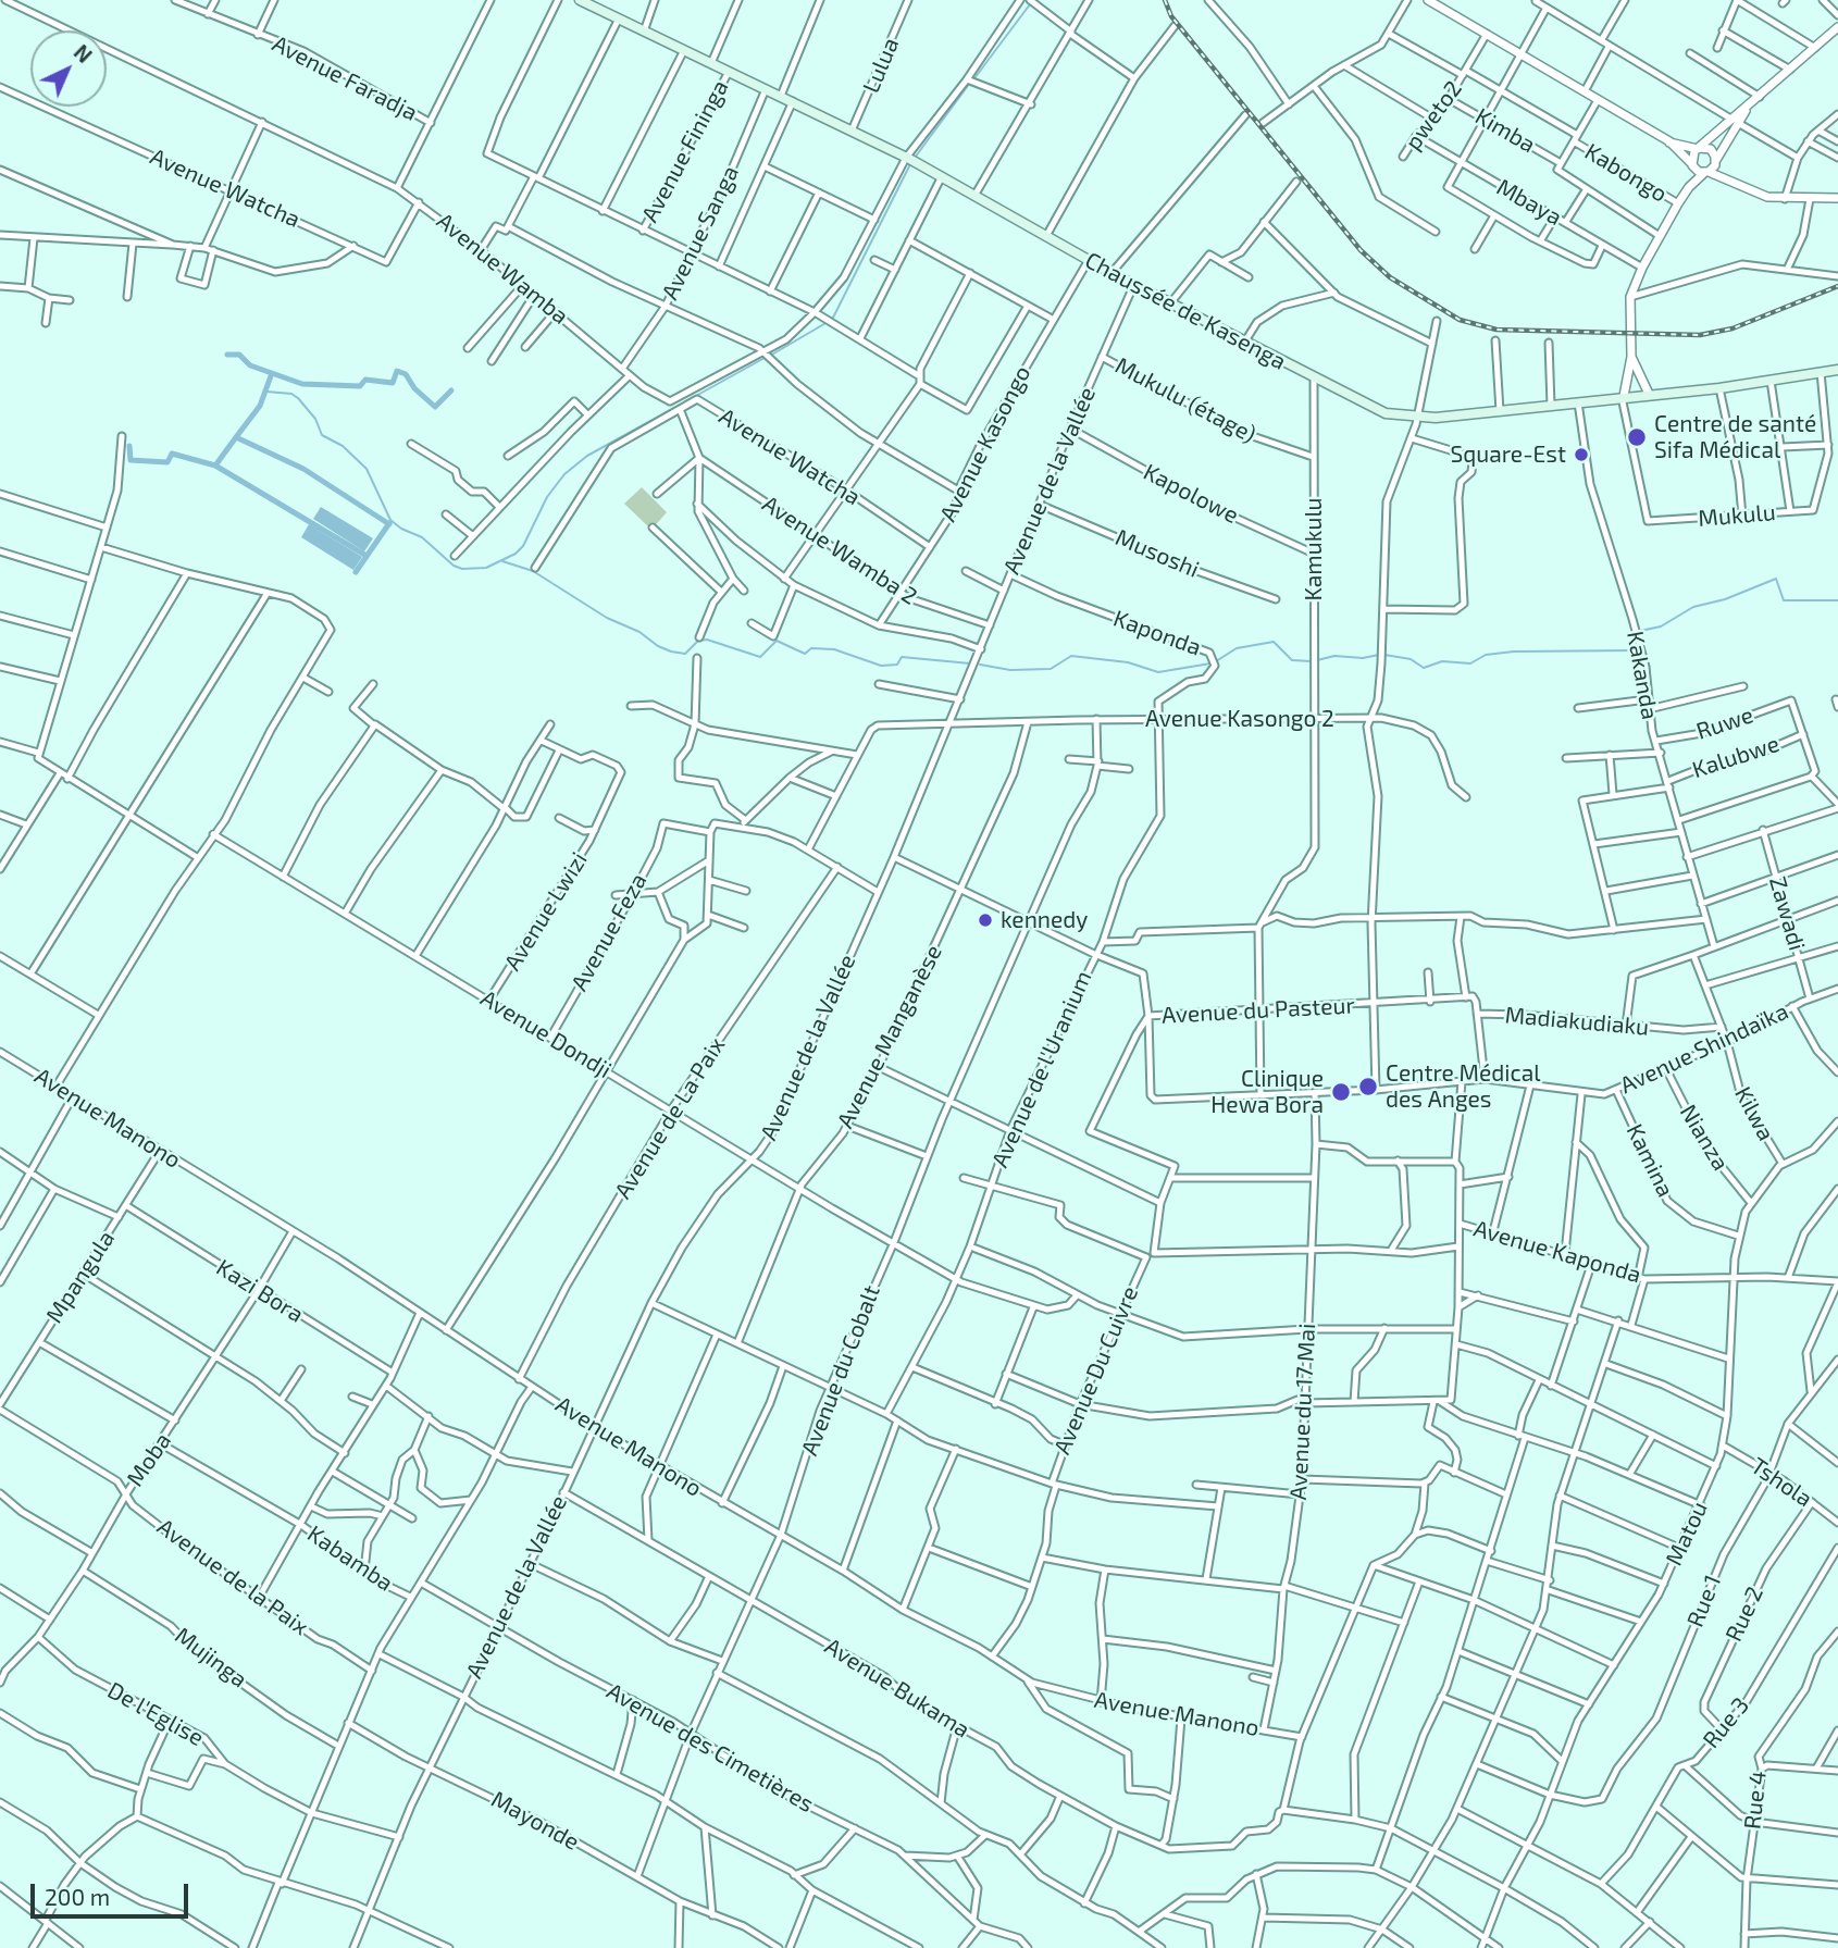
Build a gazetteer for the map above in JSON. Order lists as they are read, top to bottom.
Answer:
{
  "streets": {
    "main road": ["Chaussée de Kasenga"],
    "street": [
      "Lulua",
      "Avenue Faradja",
      "pweto2",
      "Kimba",
      "Avenue Fininga",
      "Kabongo",
      "Avenue Watcha",
      "Mbaya",
      "Avenue Sanga",
      "Avenue Wamba",
      "Mukulu (étage)",
      "Avenue Kasongo",
      "Avenue de la Vallée",
      "Kapolowe",
      "Mukulu",
      "Kamukulu",
      "Avenue Wamba 2",
      "Musoshi",
      "Kaponda",
      "Kakanda",
      "Avenue Kasongo 2",
      "Ruwe",
      "Kalubwe",
      "Avenue Lwizi",
      "Zawadi",
      "Avenue Feza",
      "Avenue du Pasteur",
      "Madiakudiaku",
      "Avenue Dondji",
      "Avenue Manganèse",
      "Avenue Shindaïka",
      "Avenue de l'Uranium",
      "Kilwa",
      "Avenue Manono",
      "Avenue de La Paix",
      "Nianza",
      "Kamina",
      "Avenue Kaponda",
      "Mpangula",
      "Kazi Bora",
      "Avenue du Cobalt",
      "Avenue Du Cuivre",
      "Avenue du 17 Mai",
      "Moba",
      "Tshola",
      "Matou",
      "Kabamba",
      "Avenue de la Paix",
      "Rue 1",
      "Rue 2",
      "Mujinga",
      "Avenue Bukama",
      "De l'Eglise",
      "Rue 3",
      "Avenue des Cimetières",
      "Rue 4",
      "Mayonde"
    ]
  },
  "crossings": [
    ["Lulua", "Chaussée de Kasenga"],
    ["pweto2", "Kimba"],
    ["pweto2", "Kabongo"],
    ["pweto2", "Mbaya"],
    ["Avenue Fininga", "Chaussée de Kasenga"],
    ["Avenue Watcha", "Avenue Wamba"],
    ["Avenue Watcha", "Avenue Kasongo"],
    ["Avenue Sanga", "Avenue Wamba"],
    ["Avenue Sanga", "Chaussée de Kasenga"],
    ["Chaussée de Kasenga", "Avenue Kasongo"],
    ["Chaussée de Kasenga", "Avenue de la Vallée"],
    ["Chaussée de Kasenga", "Mukulu"],
    ["Chaussée de Kasenga", "Kamukulu"],
    ["Chaussée de Kasenga", "Kakanda"],
    ["Mukulu (étage)", "Avenue de la Vallée"],
    ["Mukulu (étage)", "Kamukulu"],
    ["Avenue Kasongo", "Avenue Wamba 2"],
    ["Avenue de la Vallée", "Kapolowe"],
    ["Avenue de la Vallée", "Avenue Wamba 2"],
    ["Avenue de la Vallée", "Musoshi"],
    ["Avenue de la Vallée", "Kaponda"],
    ["Avenue de la Vallée", "Avenue Kasongo 2"],
    ["Avenue de la Vallée", "Avenue Dondji"],
    ["Avenue de la Vallée", "Avenue Manono"],
    ["Avenue de la Vallée", "Avenue Bukama"],
    ["Avenue de la Vallée", "De l'Eglise"],
    ["Avenue de la Vallée", "Avenue des Cimetières"],
    ["Avenue de la Vallée", "Mayonde"],
    ["Kapolowe", "Kamukulu"],
    ["Kamukulu", "Avenue Kasongo 2"],
    ["Kaponda", "Avenue Kasongo 2"],
    ["Kaponda", "Avenue de l'Uranium"],
    ["Kakanda", "Ruwe"],
    ["Kakanda", "Kalubwe"],
    ["Avenue Kasongo 2", "Avenue du Pasteur"],
    ["Avenue Kasongo 2", "Avenue Manganèse"],
    ["Avenue Kasongo 2", "Avenue Shindaïka"],
    ["Avenue Kasongo 2", "Avenue de l'Uranium"],
    ["Avenue Kasongo 2", "Avenue du Cobalt"],
    ["Ruwe", "Kalubwe"],
    ["Avenue Lwizi", "Avenue Dondji"],
    ["Zawadi", "Avenue Shindaïka"],
    ["Avenue Feza", "Avenue Dondji"],
    ["Avenue du Pasteur", "Avenue Shindaïka"],
    ["Madiakudiaku", "Kilwa"],
    ["Avenue Dondji", "Avenue Manganèse"],
    ["Avenue Dondji", "Avenue de l'Uranium"],
    ["Avenue Dondji", "Avenue de La Paix"],
    ["Avenue Dondji", "Avenue du Cobalt"],
    ["Avenue Shindaïka", "Kilwa"],
    ["Avenue Shindaïka", "Nianza"],
    ["Avenue Shindaïka", "Kamina"],
    ["Avenue Shindaïka", "Avenue Kaponda"],
    ["Avenue Shindaïka", "Avenue du 17 Mai"],
    ["Kilwa", "Matou"],
    ["Avenue Manono", "Avenue de La Paix"],
    ["Avenue Manono", "Mpangula"],
    ["Avenue Manono", "Avenue du Cobalt"],
    ["Avenue Manono", "Avenue Du Cuivre"],
    ["Avenue Manono", "Avenue du 17 Mai"],
    ["Avenue Manono", "Moba"],
    ["Avenue Manono", "Kabamba"],
    ["Nianza", "Matou"],
    ["Kamina", "Matou"],
    ["Avenue Kaponda", "Avenue du 17 Mai"],
    ["Avenue Kaponda", "Matou"],
    ["Mpangula", "Kazi Bora"],
    ["Mpangula", "Avenue de la Paix"],
    ["Kazi Bora", "Moba"],
    ["Avenue du Cobalt", "Avenue Bukama"],
    ["Avenue du Cobalt", "Avenue des Cimetières"],
    ["Avenue du Cobalt", "Mayonde"],
    ["Moba", "Kabamba"],
    ["Moba", "Avenue de la Paix"],
    ["Moba", "Mujinga"],
    ["Moba", "De l'Eglise"],
    ["Tshola", "Matou"],
    ["Tshola", "Rue 1"],
    ["Tshola", "Rue 2"],
    ["Matou", "Rue 1"],
    ["Kabamba", "Avenue des Cimetières"],
    ["Rue 2", "Rue 3"]
  ],
  "places": [
    "Centre de santé Sifa Médical",
    "Square-Est",
    "kennedy",
    "Centre Médical des Anges",
    "Clinique Hewa Bora"
  ],
  "scale_bar": "200 m",
  "north": "top right"
}
